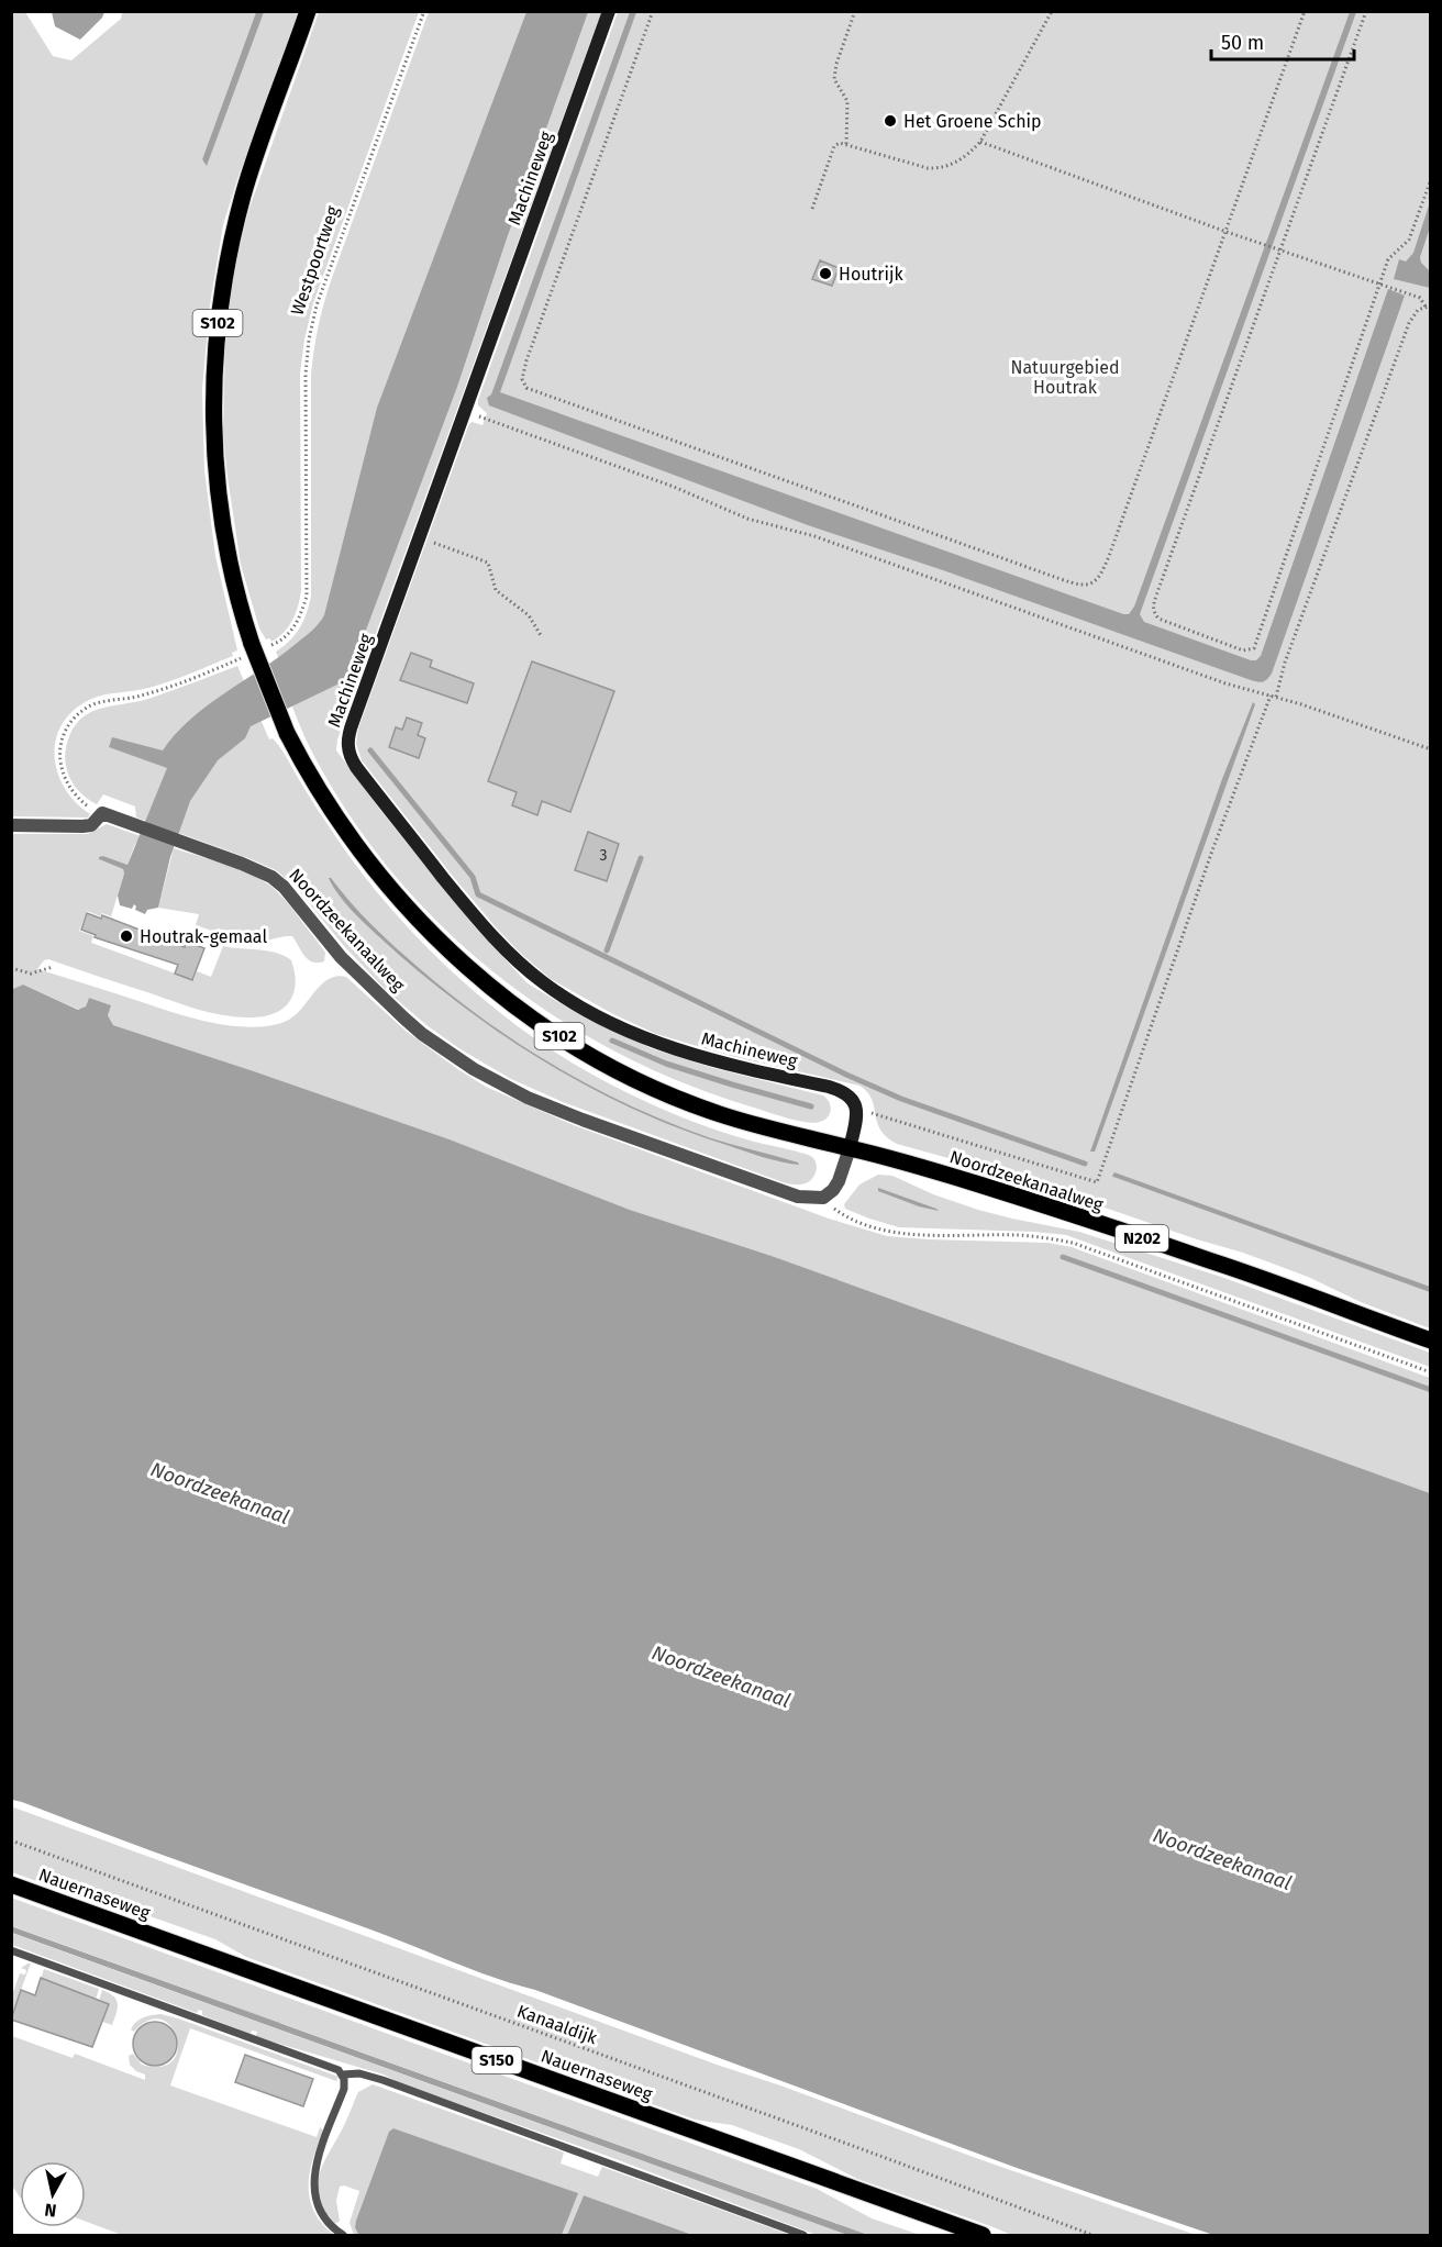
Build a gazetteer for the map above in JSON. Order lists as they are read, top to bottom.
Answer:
{
  "streets": {
    "main road": [
      "S102",
      "Noordzeekanaalweg",
      "N202",
      "Nauernaseweg",
      "S150"
    ],
    "street": ["Machineweg"],
    "path": ["Westpoortweg", "Kanaaldijk"]
  },
  "crossings": [
    ["Westpoortweg", "S102"],
    ["S102", "Noordzeekanaalweg"]
  ],
  "water": ["Noordzeekanaal"],
  "parks": ["Natuurgebied Houtrak"],
  "places": ["Het Groene Schip", "Houtrijk", "Houtrak-gemaal"],
  "house_numbers": ["3"],
  "scale_bar": "50 m",
  "north": "bottom"
}
